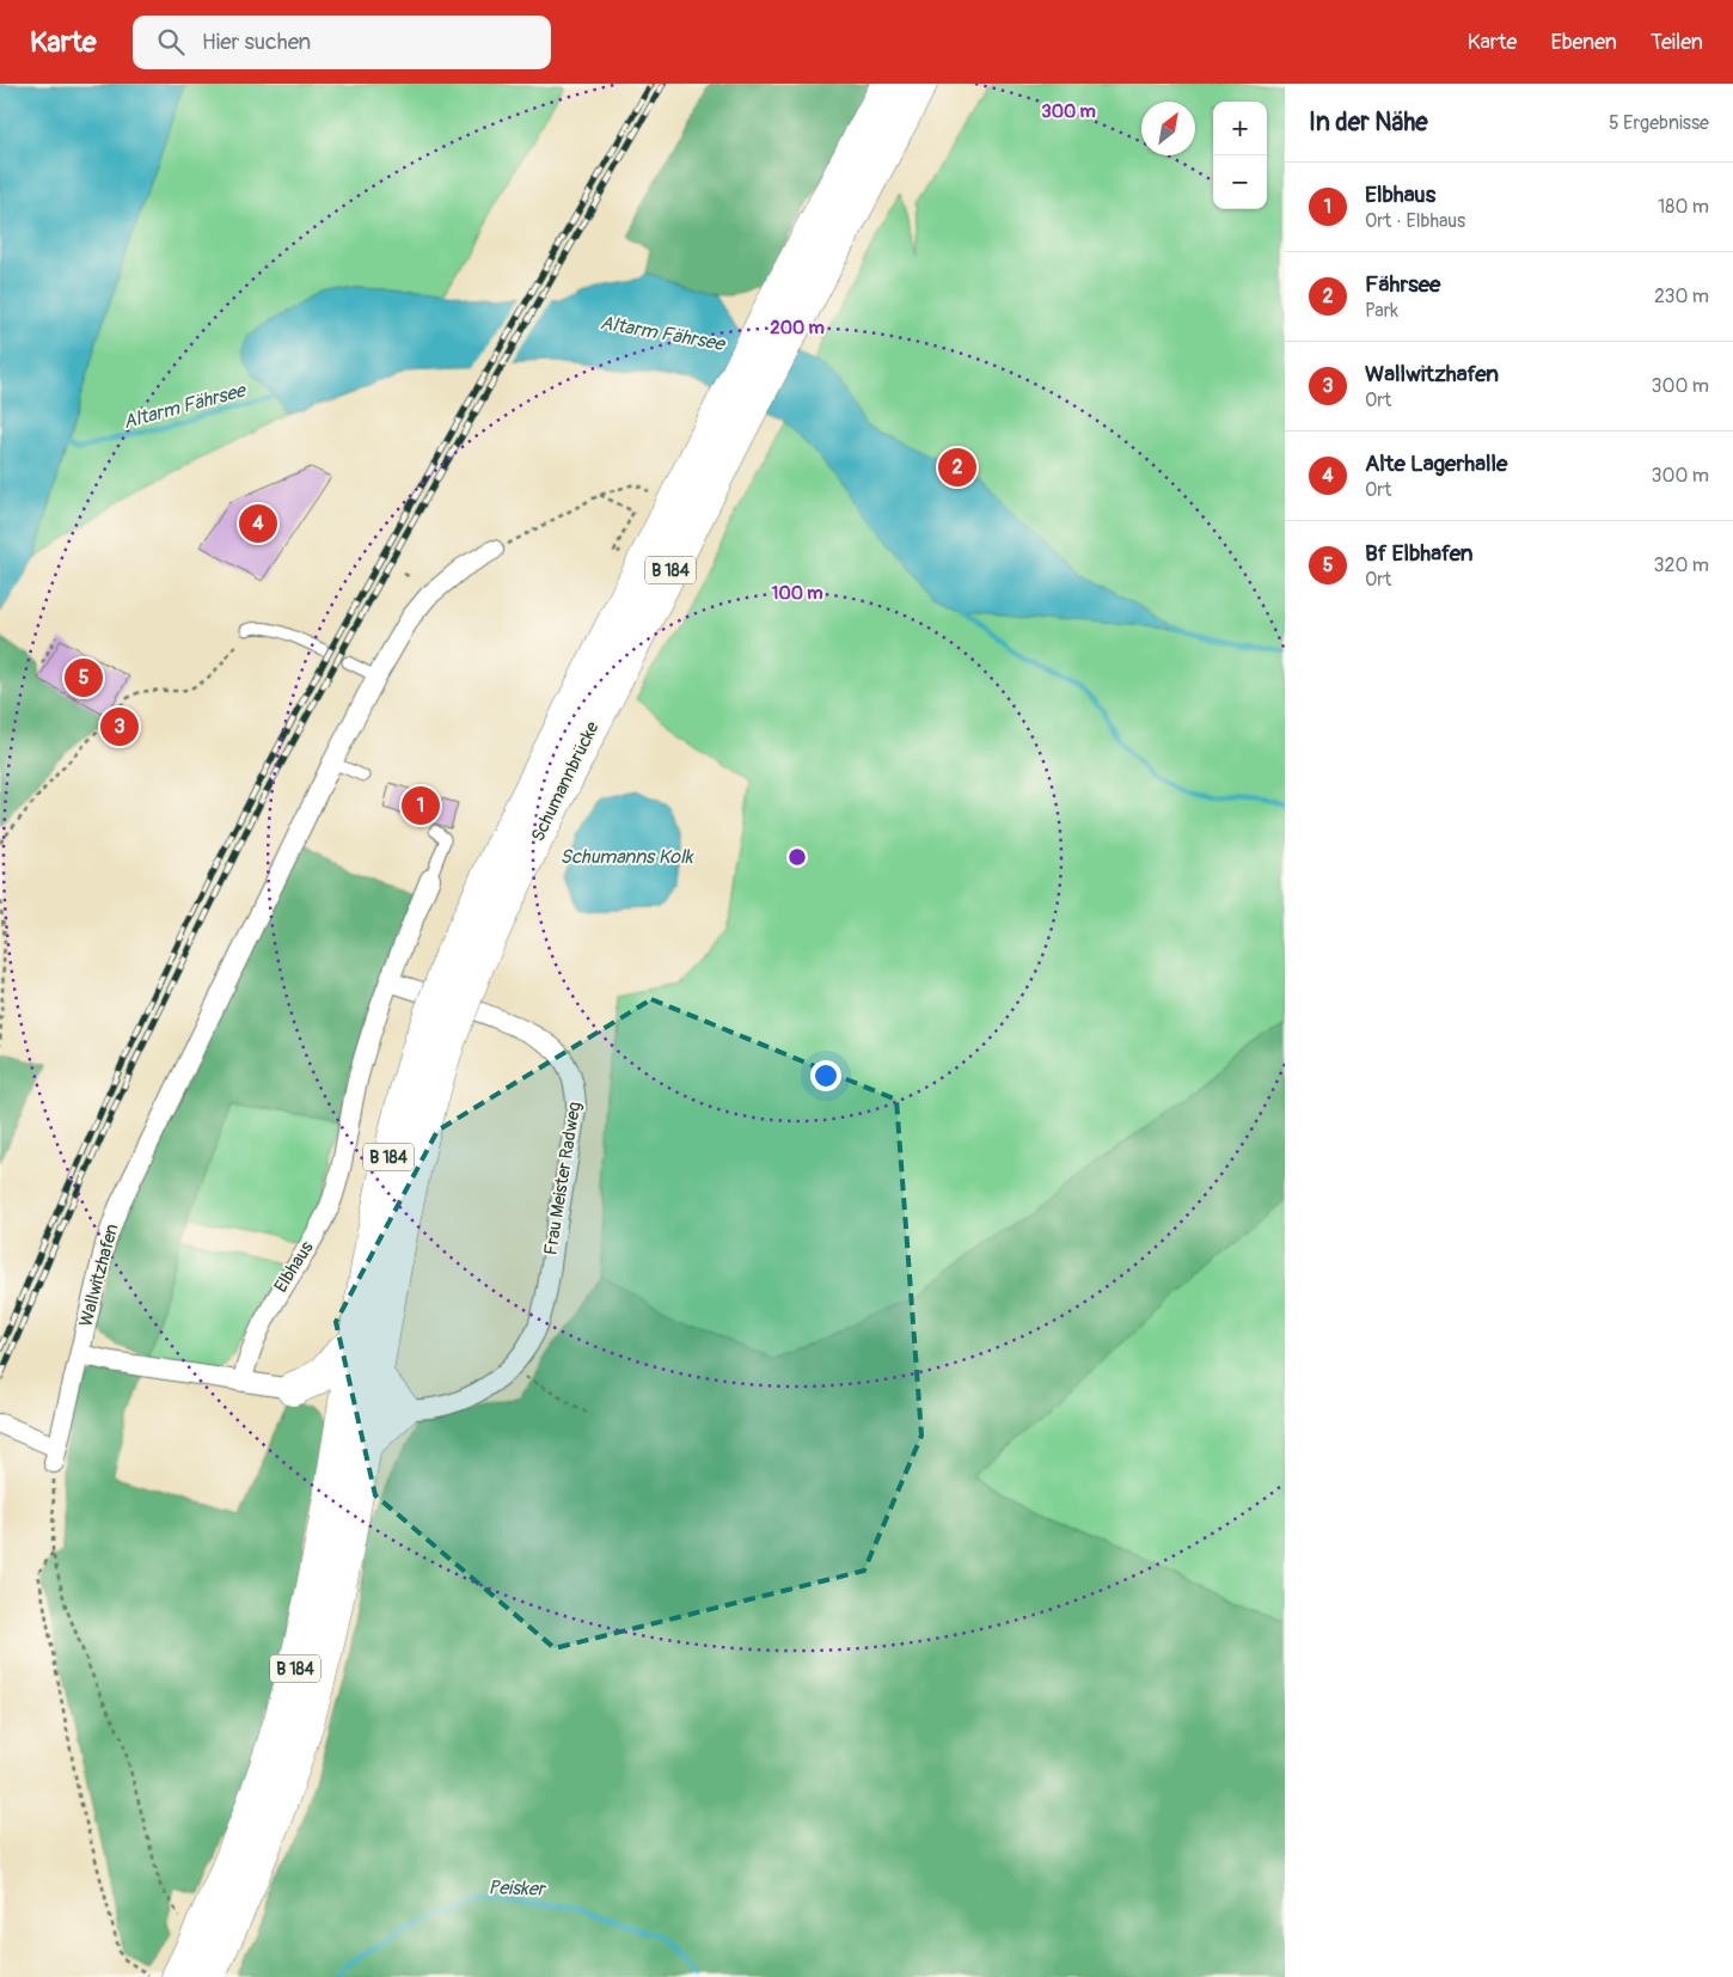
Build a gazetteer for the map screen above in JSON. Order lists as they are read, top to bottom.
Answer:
{
  "streets": {
    "highway": ["B 184", "Schumannbrücke"],
    "street": ["Elbhaus", "Wallwitzhafen"]
  },
  "crossings": [
    ["B 184", "Schumannbrücke"]
  ],
  "water": ["Altarm Fährsee", "Schumanns Kolk", "Peisker"],
  "north": "top right",
  "page": {
    "header": "Karte",
    "search": "Hier suchen",
    "nav": ["Karte", "Ebenen", "Teilen"],
    "heading": ["In der Nähe", "5 Ergebnisse"],
    "map_buttons": ["+", "−"],
    "list": [
      {
        "mark": "1",
        "name": "Elbhaus",
        "note": "Ort · Elbhaus",
        "value": "180 m"
      },
      {
        "mark": "2",
        "name": "Fährsee",
        "note": "Park",
        "value": "230 m"
      },
      {
        "mark": "3",
        "name": "Wallwitzhafen",
        "note": "Ort",
        "value": "300 m"
      },
      {
        "mark": "4",
        "name": "Alte Lagerhalle",
        "note": "Ort",
        "value": "300 m"
      },
      {
        "mark": "5",
        "name": "Bf Elbhafen",
        "note": "Ort",
        "value": "320 m"
      }
    ],
    "pins": [
      "2",
      "4",
      "5",
      "3",
      "1"
    ]
  },
  "rings": ["300 m", "200 m", "100 m"]
}
